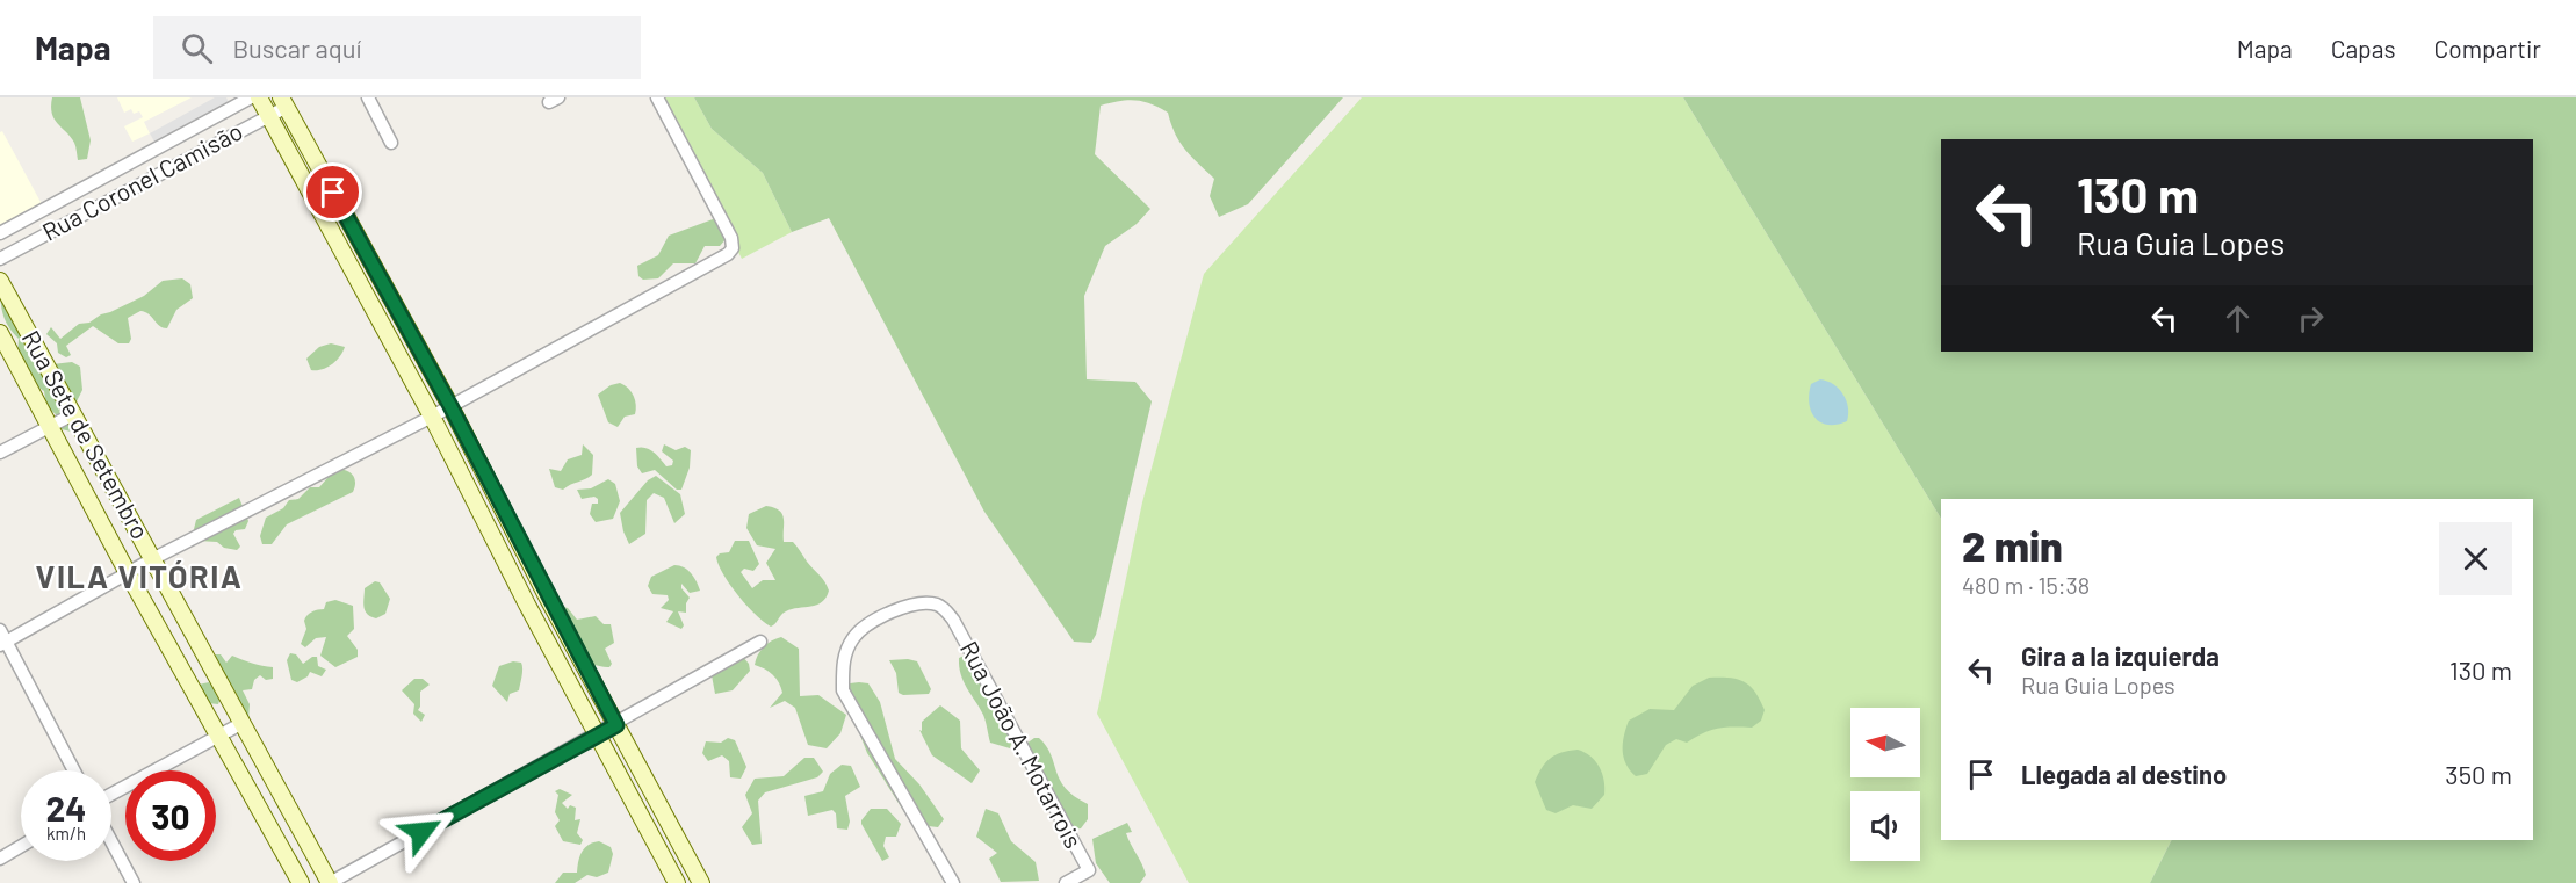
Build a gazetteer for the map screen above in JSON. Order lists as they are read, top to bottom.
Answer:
{
  "streets": {
    "main road": ["Rua Sete de Setembro"],
    "street": ["Rua Coronel Camisão", "Rua João A. Motarrois"]
  },
  "districts": ["VILA VITÓRIA"],
  "north": "left",
  "page": {
    "header": "Mapa",
    "search": "Buscar aquí",
    "nav": ["Mapa", "Capas", "Compartir"],
    "turn": ["130 m", "Rua Guia Lopes"],
    "heading": ["2 min", "480 m · 15:38"],
    "list": [
      {
        "name": "Gira a la izquierda",
        "note": "Rua Guia Lopes",
        "value": "130 m"
      },
      {
        "name": "Llegada al destino",
        "value": "350 m"
      }
    ],
    "speed": "24 km/h",
    "limit": "30"
  }
}
